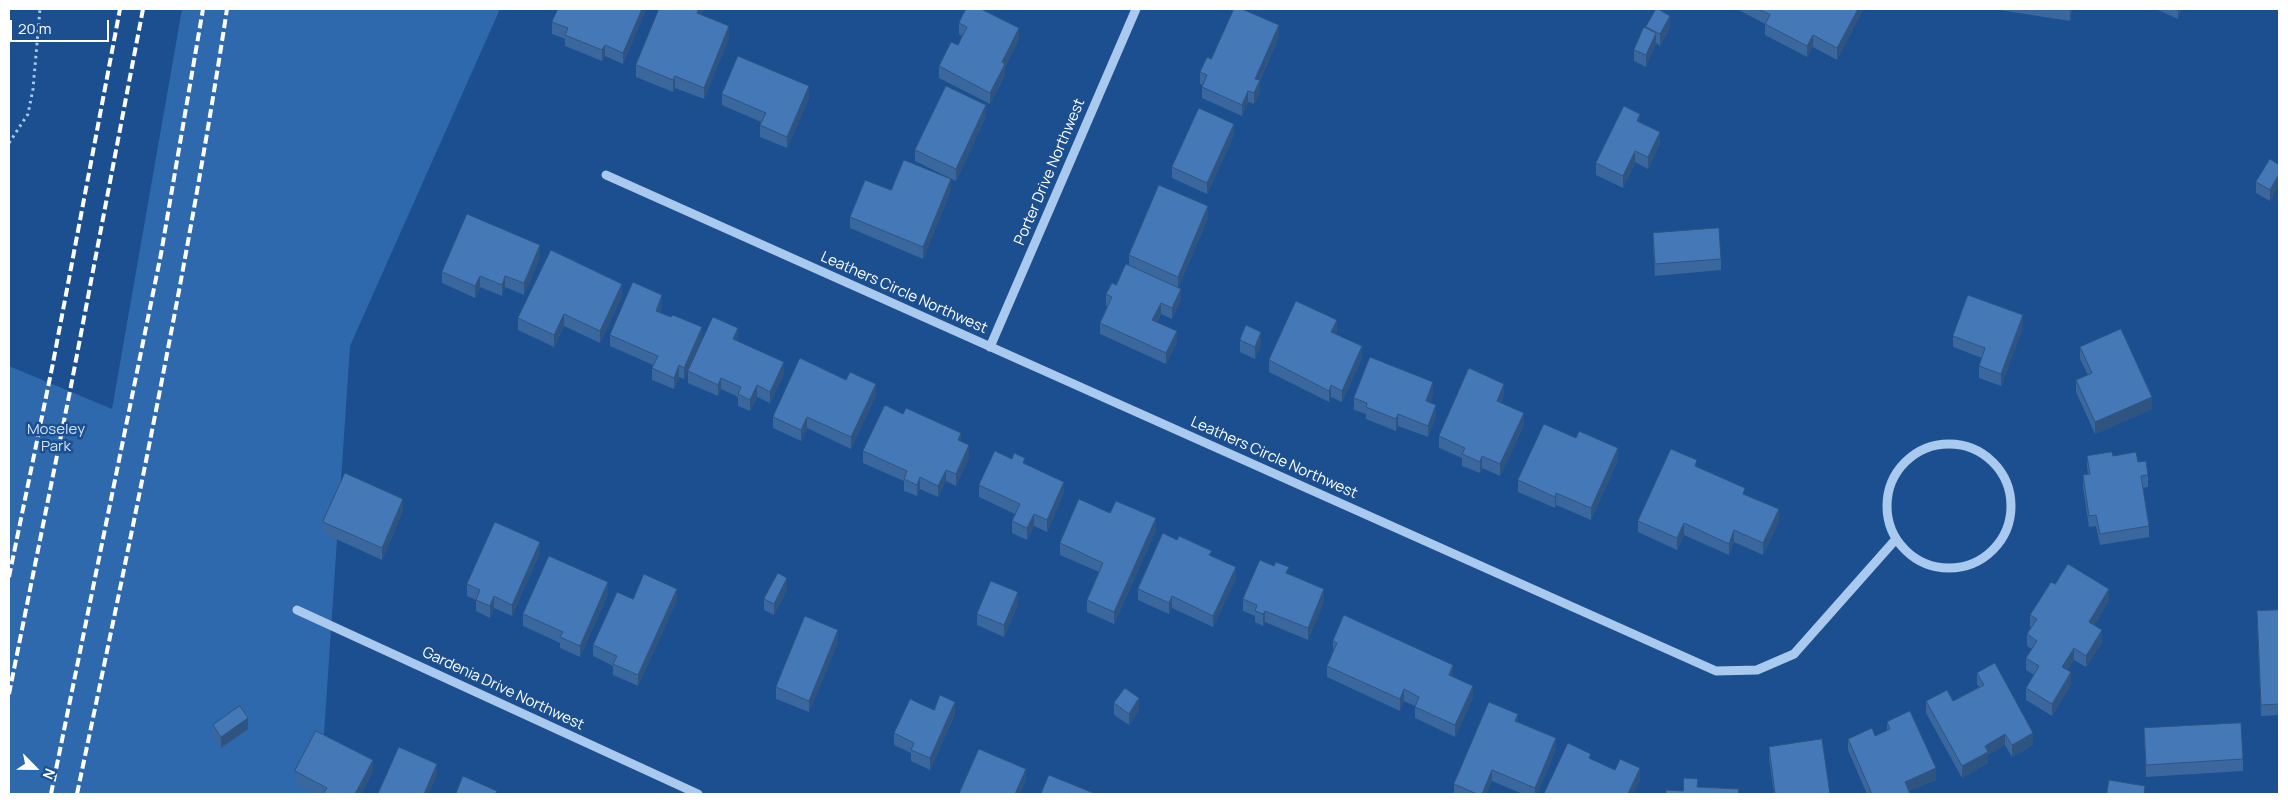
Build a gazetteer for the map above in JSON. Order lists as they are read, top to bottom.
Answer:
{
  "streets": {
    "street": ["Porter Drive Northwest", "Leathers Circle Northwest", "Gardenia Drive Northwest"]
  },
  "crossings": [
    ["Porter Drive Northwest", "Leathers Circle Northwest"]
  ],
  "parks": ["Moseley Park"],
  "scale_bar": "20 m",
  "north": "bottom right"
}
